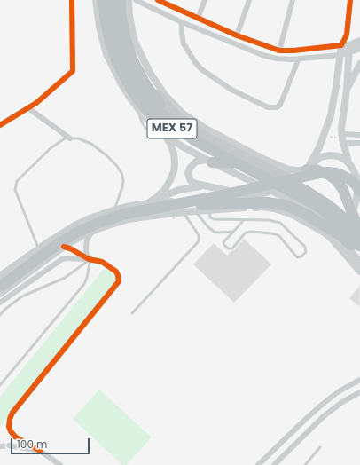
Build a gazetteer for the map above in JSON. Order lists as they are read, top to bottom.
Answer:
{
  "streets": {
    "highway": ["MEX 57"]
  },
  "scale_bar": "100 m"
}
